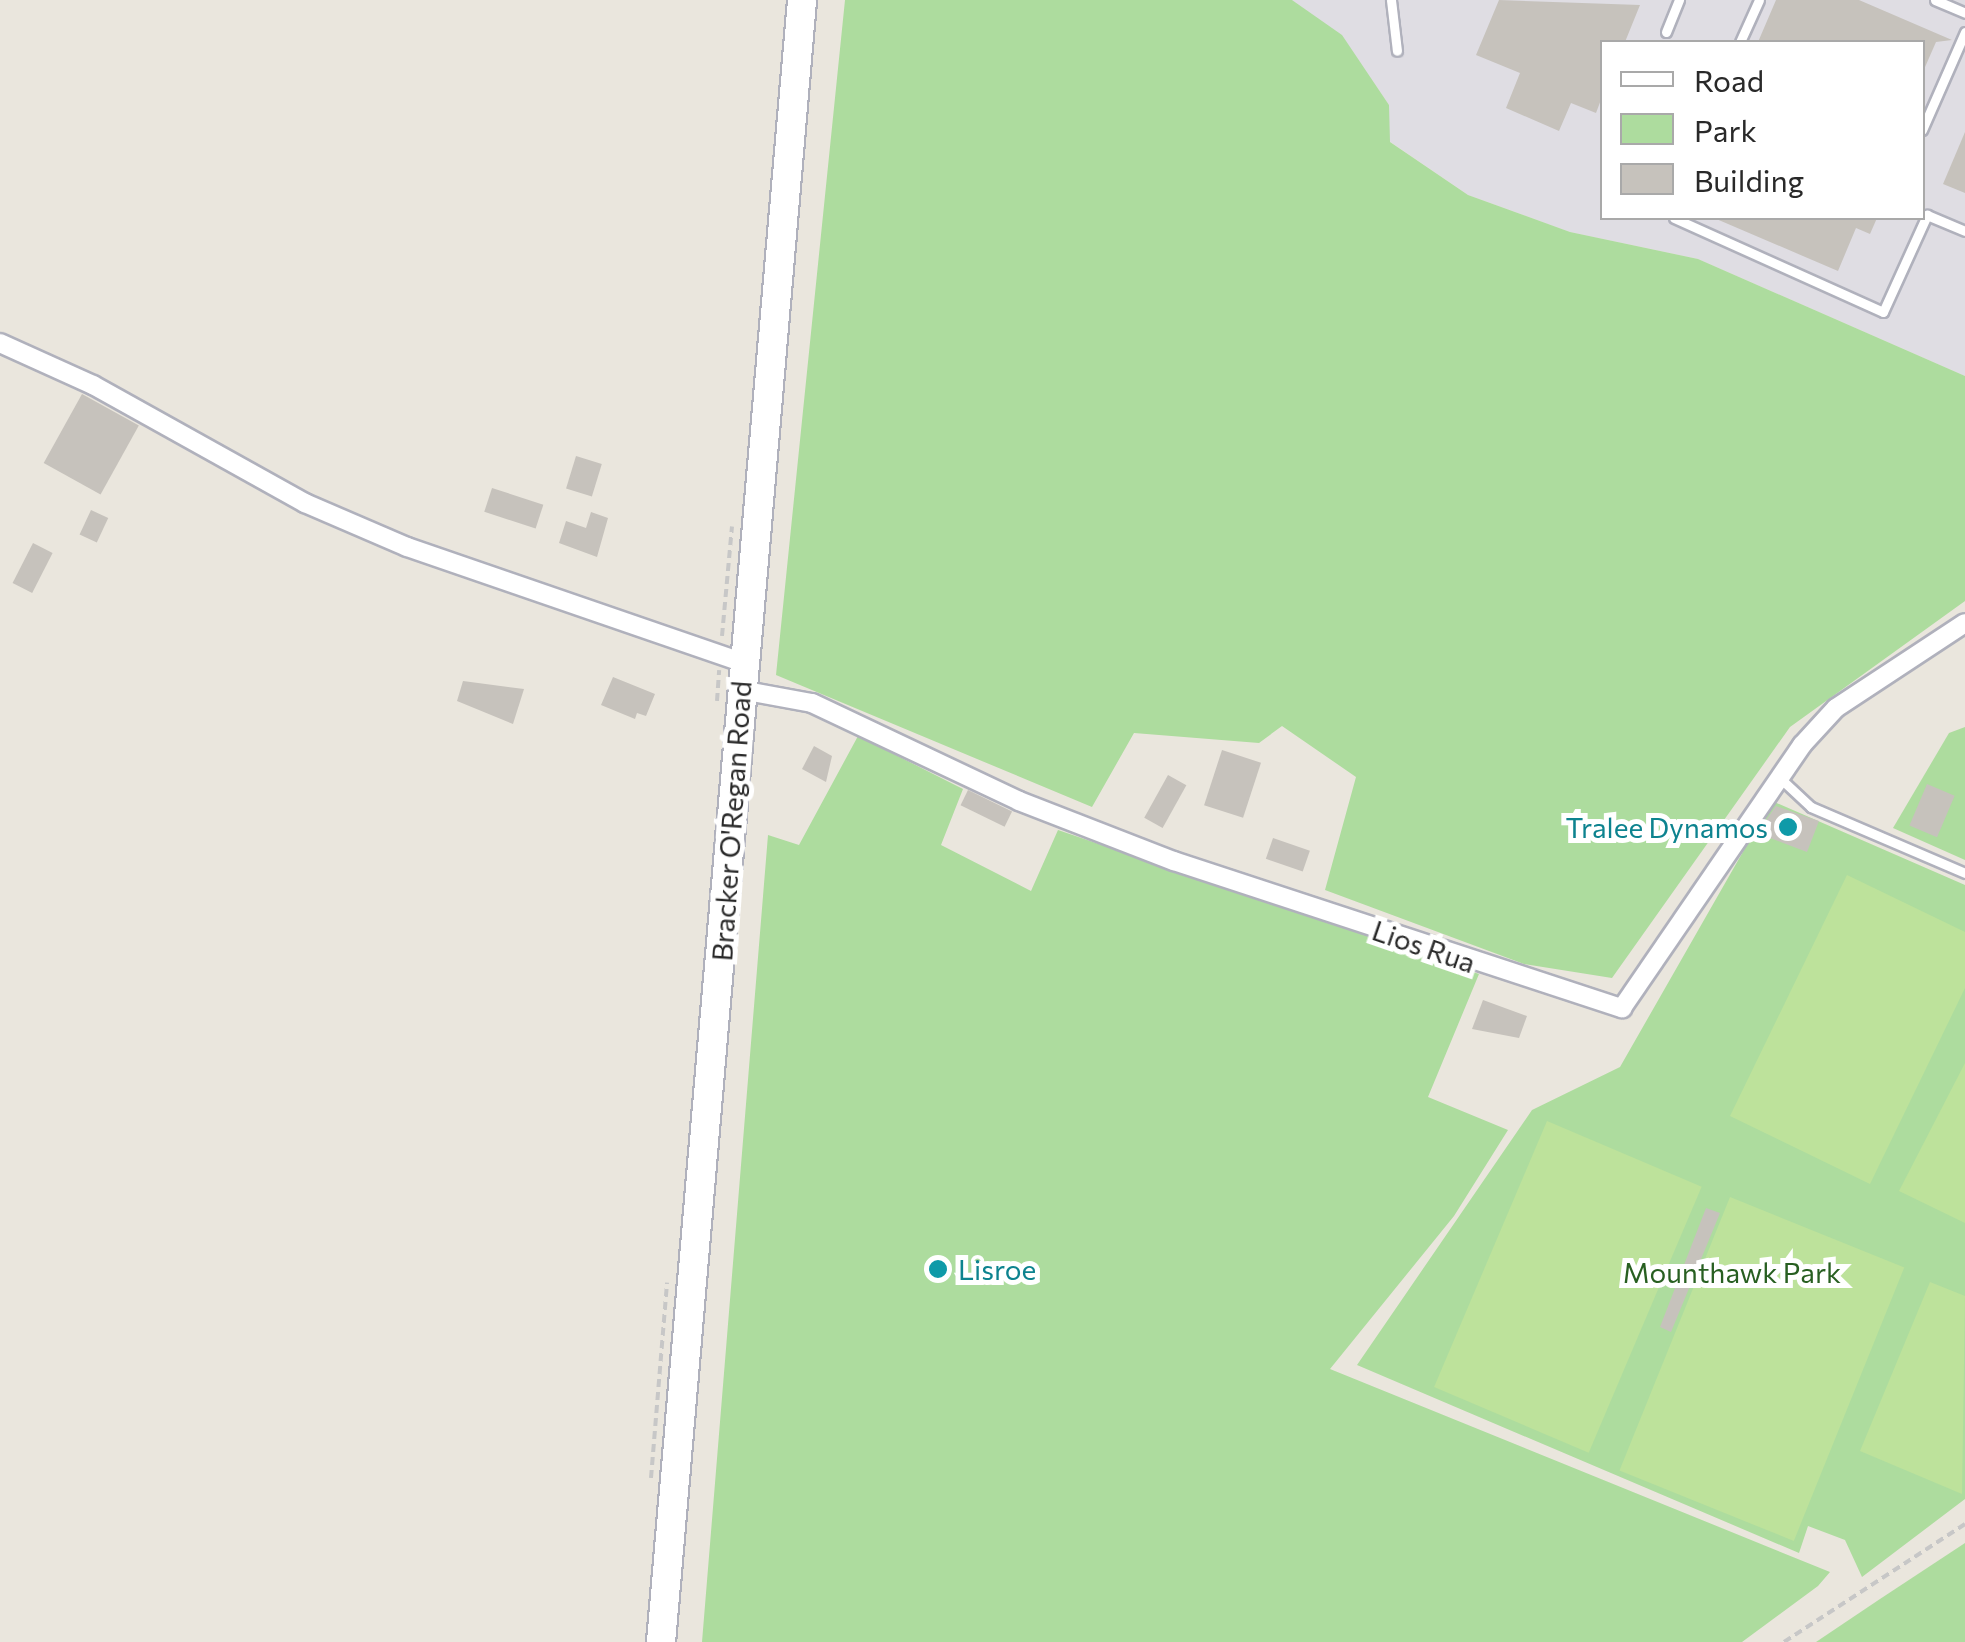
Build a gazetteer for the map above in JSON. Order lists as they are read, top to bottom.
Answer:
{
  "streets": {
    "main road": ["Bracker O'Regan Road"],
    "street": ["Lios Rua"]
  },
  "crossings": [
    ["Bracker O'Regan Road", "Lios Rua"]
  ],
  "parks": ["Mounthawk Park"],
  "places": ["Tralee Dynamos", "Lisroe"],
  "legend": ["Road", "Park", "Building"]
}
